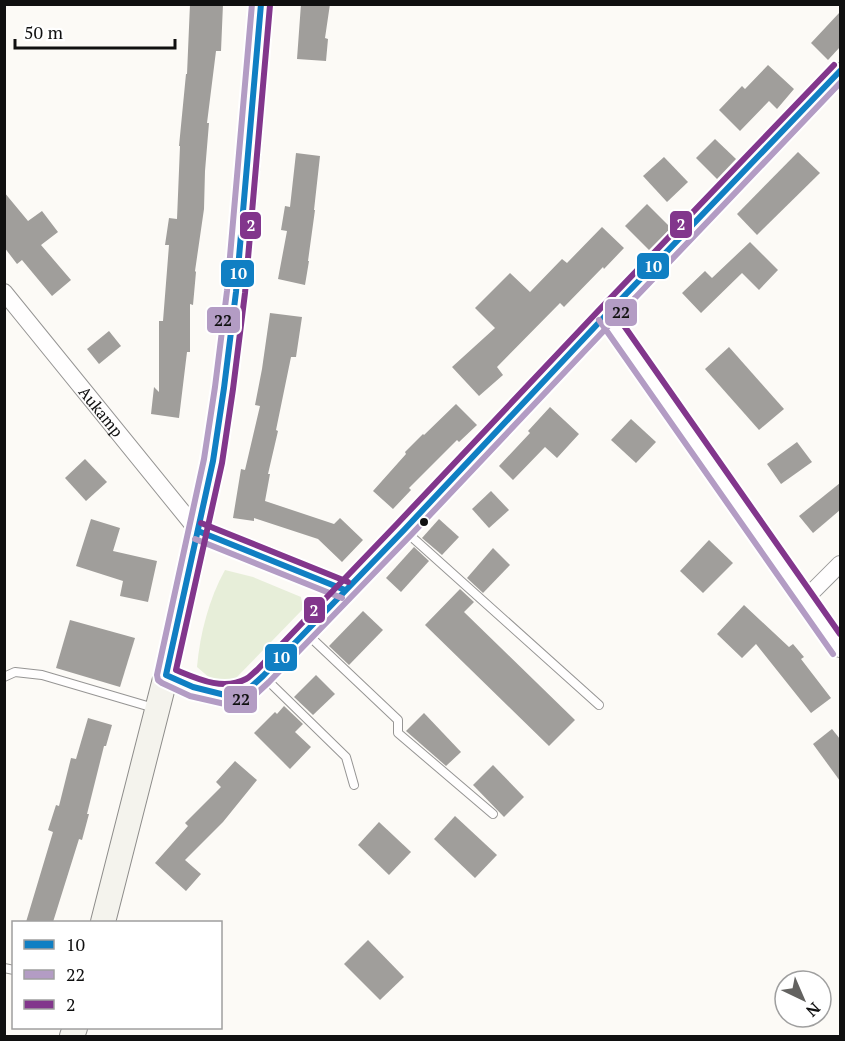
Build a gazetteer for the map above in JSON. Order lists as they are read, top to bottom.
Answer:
{
  "streets": {
    "street": ["Aukamp"]
  },
  "lines": ["transit line 10", "transit line 22", "transit line 2"],
  "legend": ["10", "22", "2"],
  "scale_bar": "50 m",
  "north": "bottom right"
}
